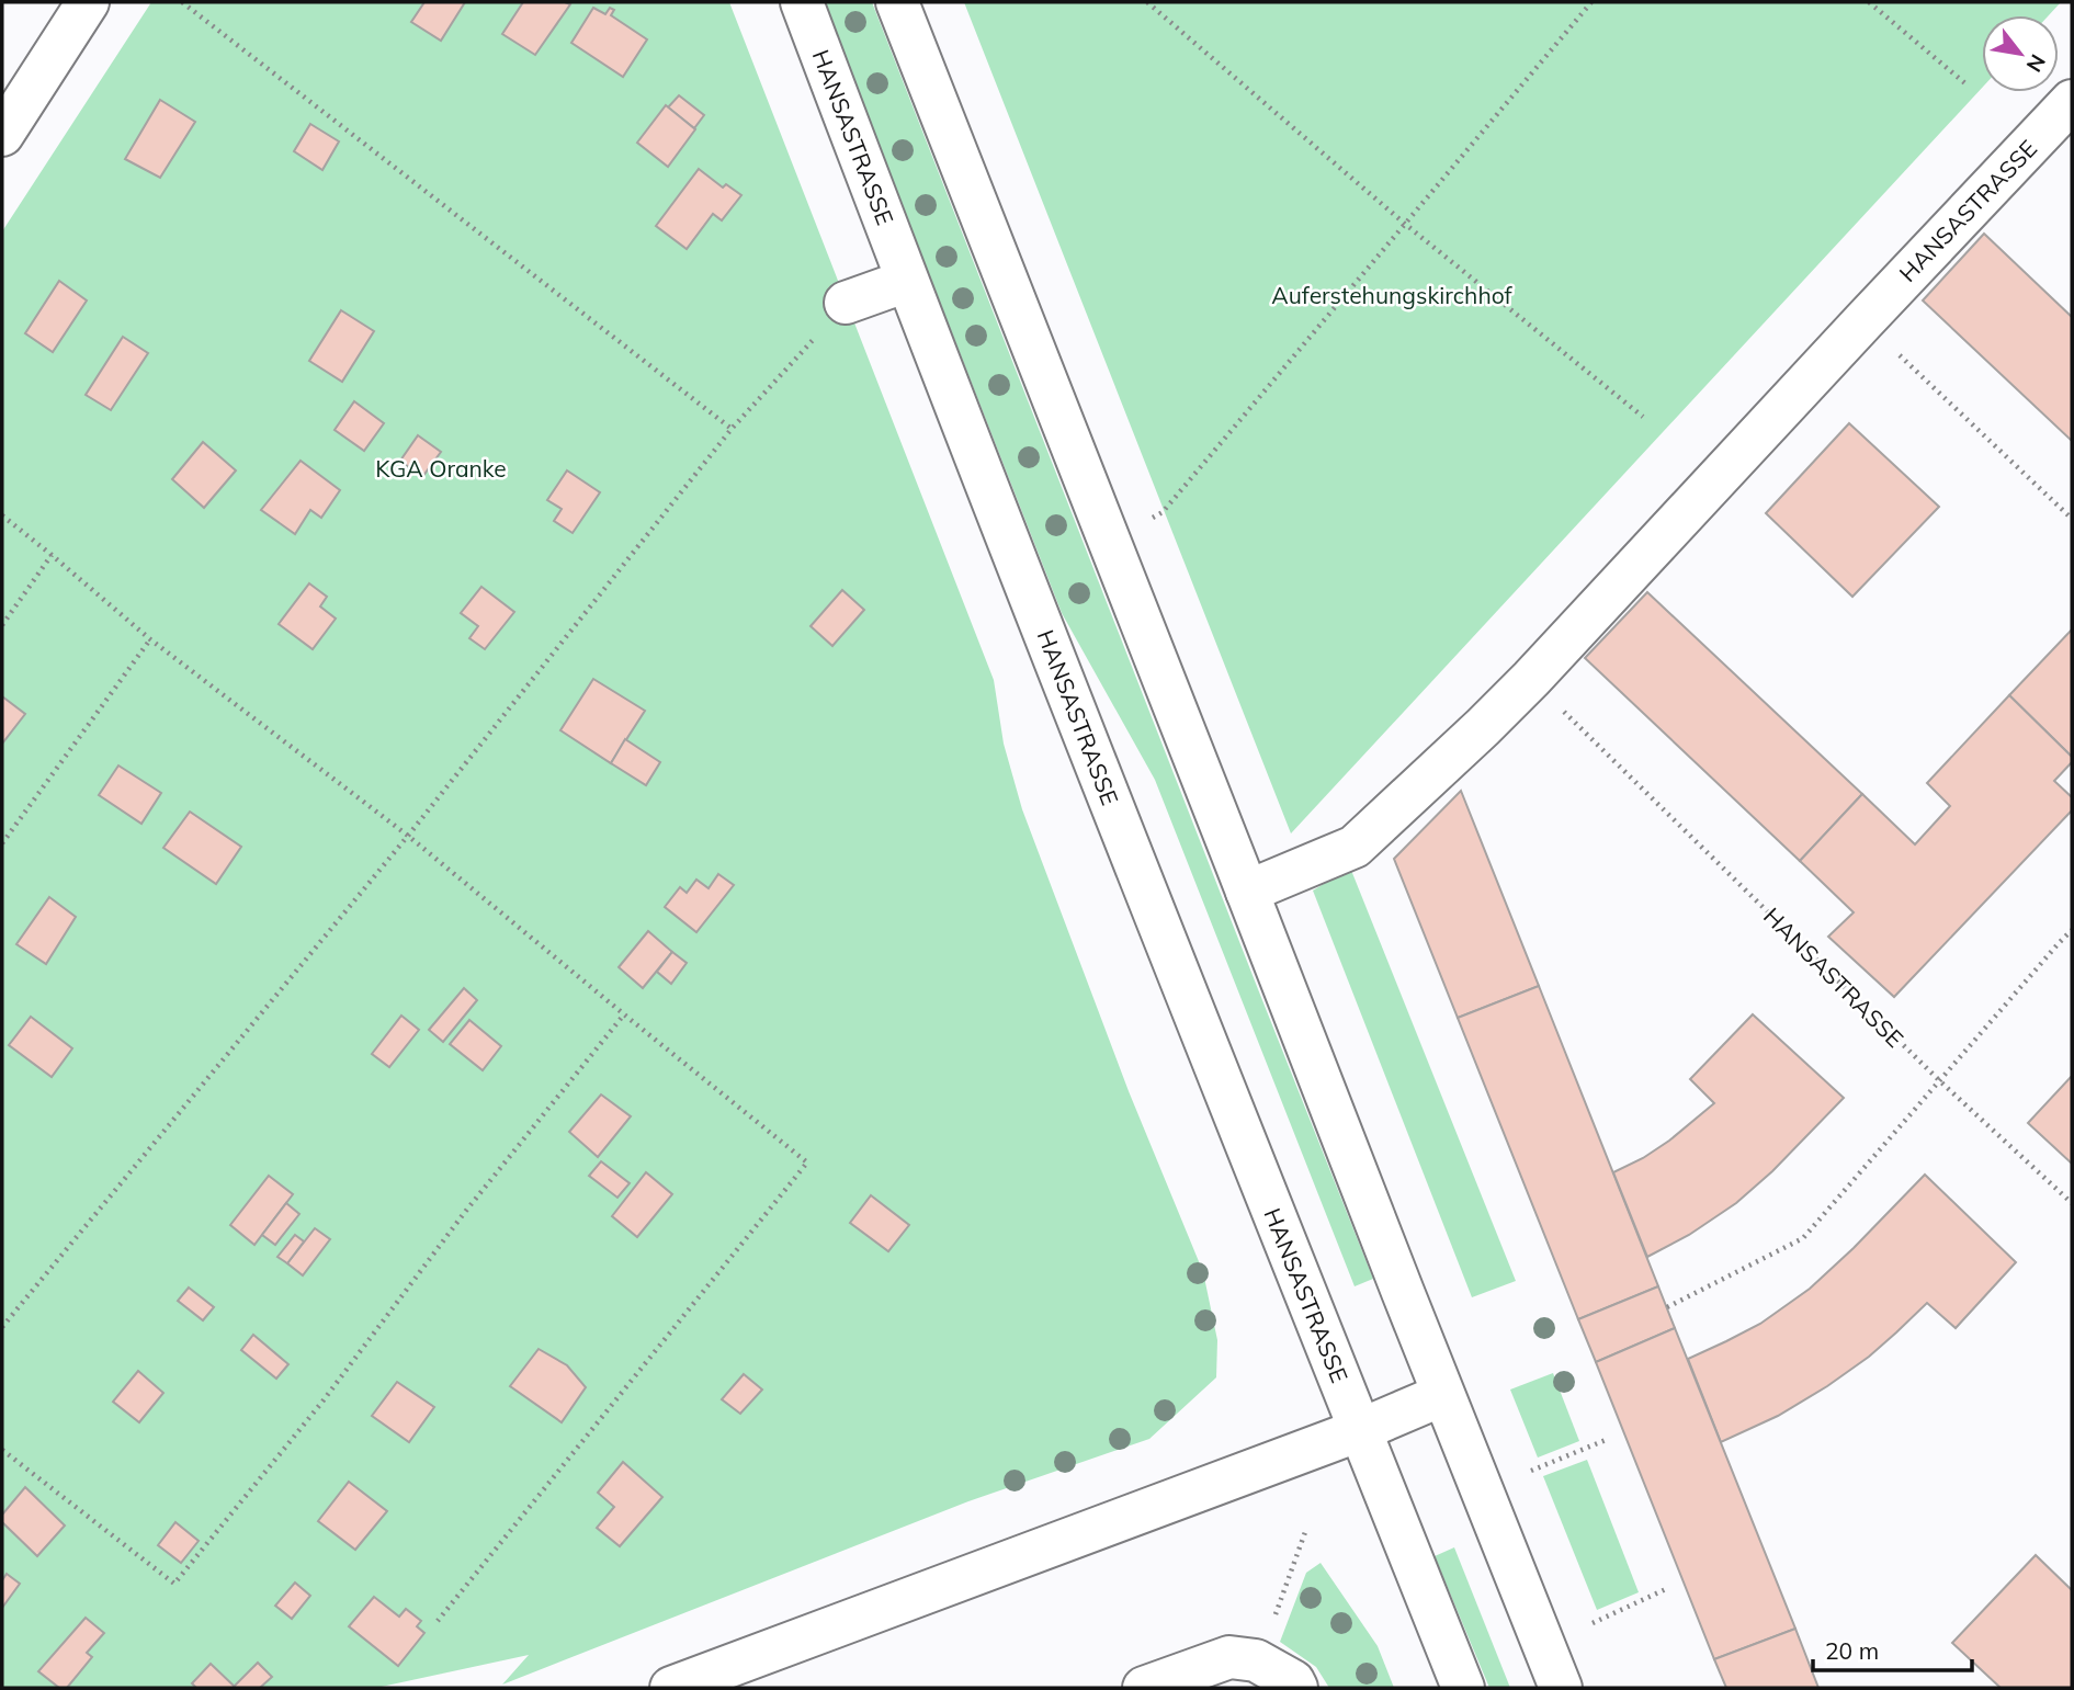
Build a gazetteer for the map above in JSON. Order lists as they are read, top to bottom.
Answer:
{
  "streets": {
    "main road": ["HANSASTRASSE"]
  },
  "parks": ["Auferstehungskirchhof", "KGA Oranke"],
  "scale_bar": "20 m",
  "north": "bottom right"
}
